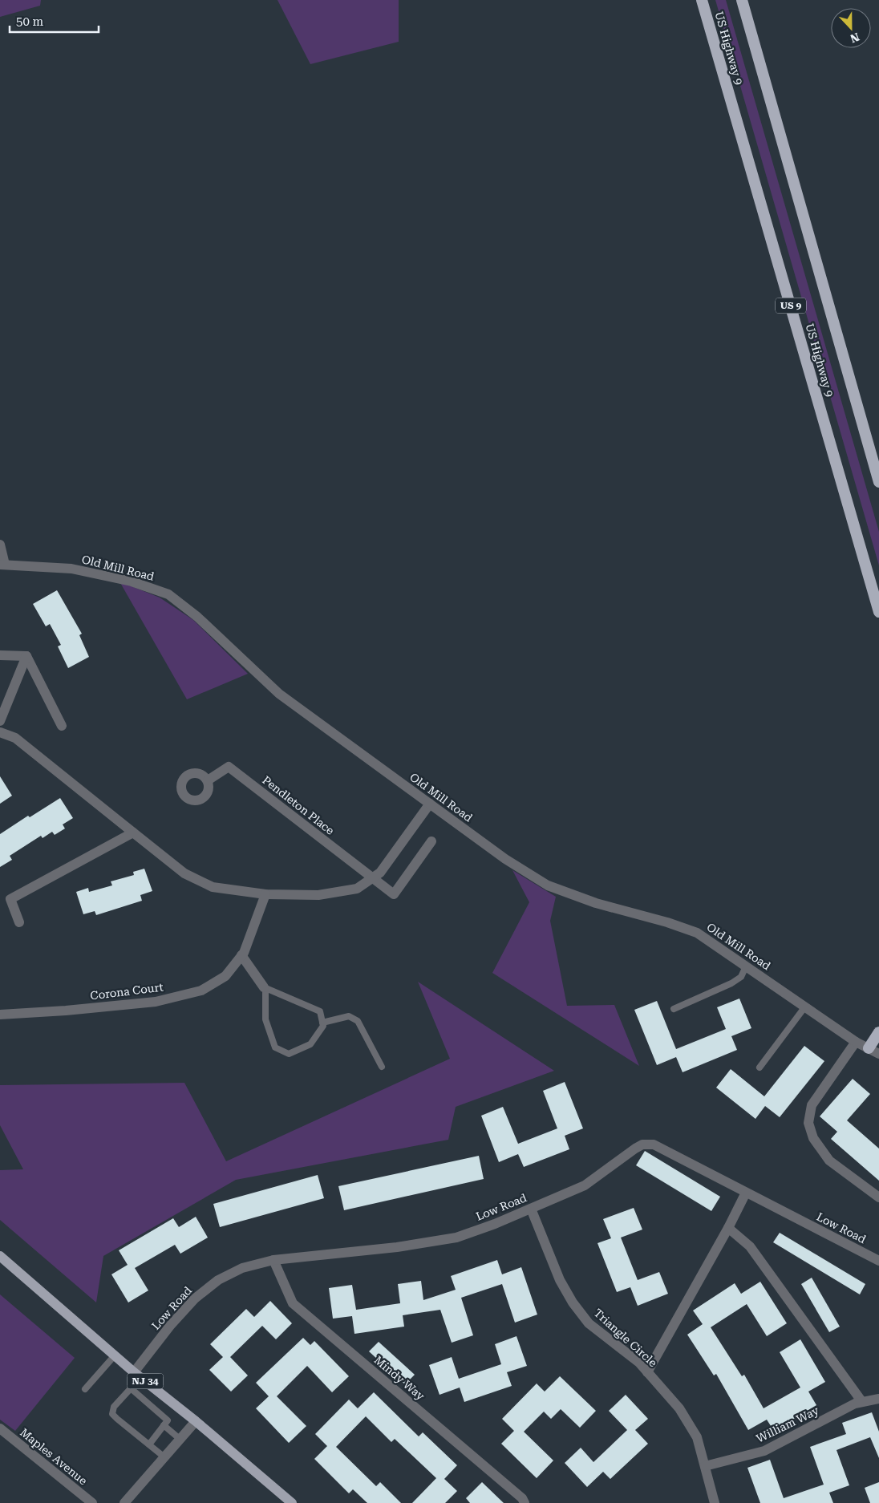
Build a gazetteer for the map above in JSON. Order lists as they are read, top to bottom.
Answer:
{
  "streets": {
    "highway": ["US Highway 9", "US 9"],
    "main road": ["NJ 34"],
    "street": [
      "Old Mill Road",
      "Pendleton Place",
      "Corona Court",
      "Low Road",
      "Triangle Circle",
      "Mindy Way",
      "William Way",
      "Maples Avenue"
    ]
  },
  "crossings": [
    ["Low Road", "Triangle Circle"],
    ["Low Road", "Mindy Way"],
    ["Low Road", "NJ 34"],
    ["Triangle Circle", "William Way"]
  ],
  "scale_bar": "50 m",
  "north": "bottom"
}
